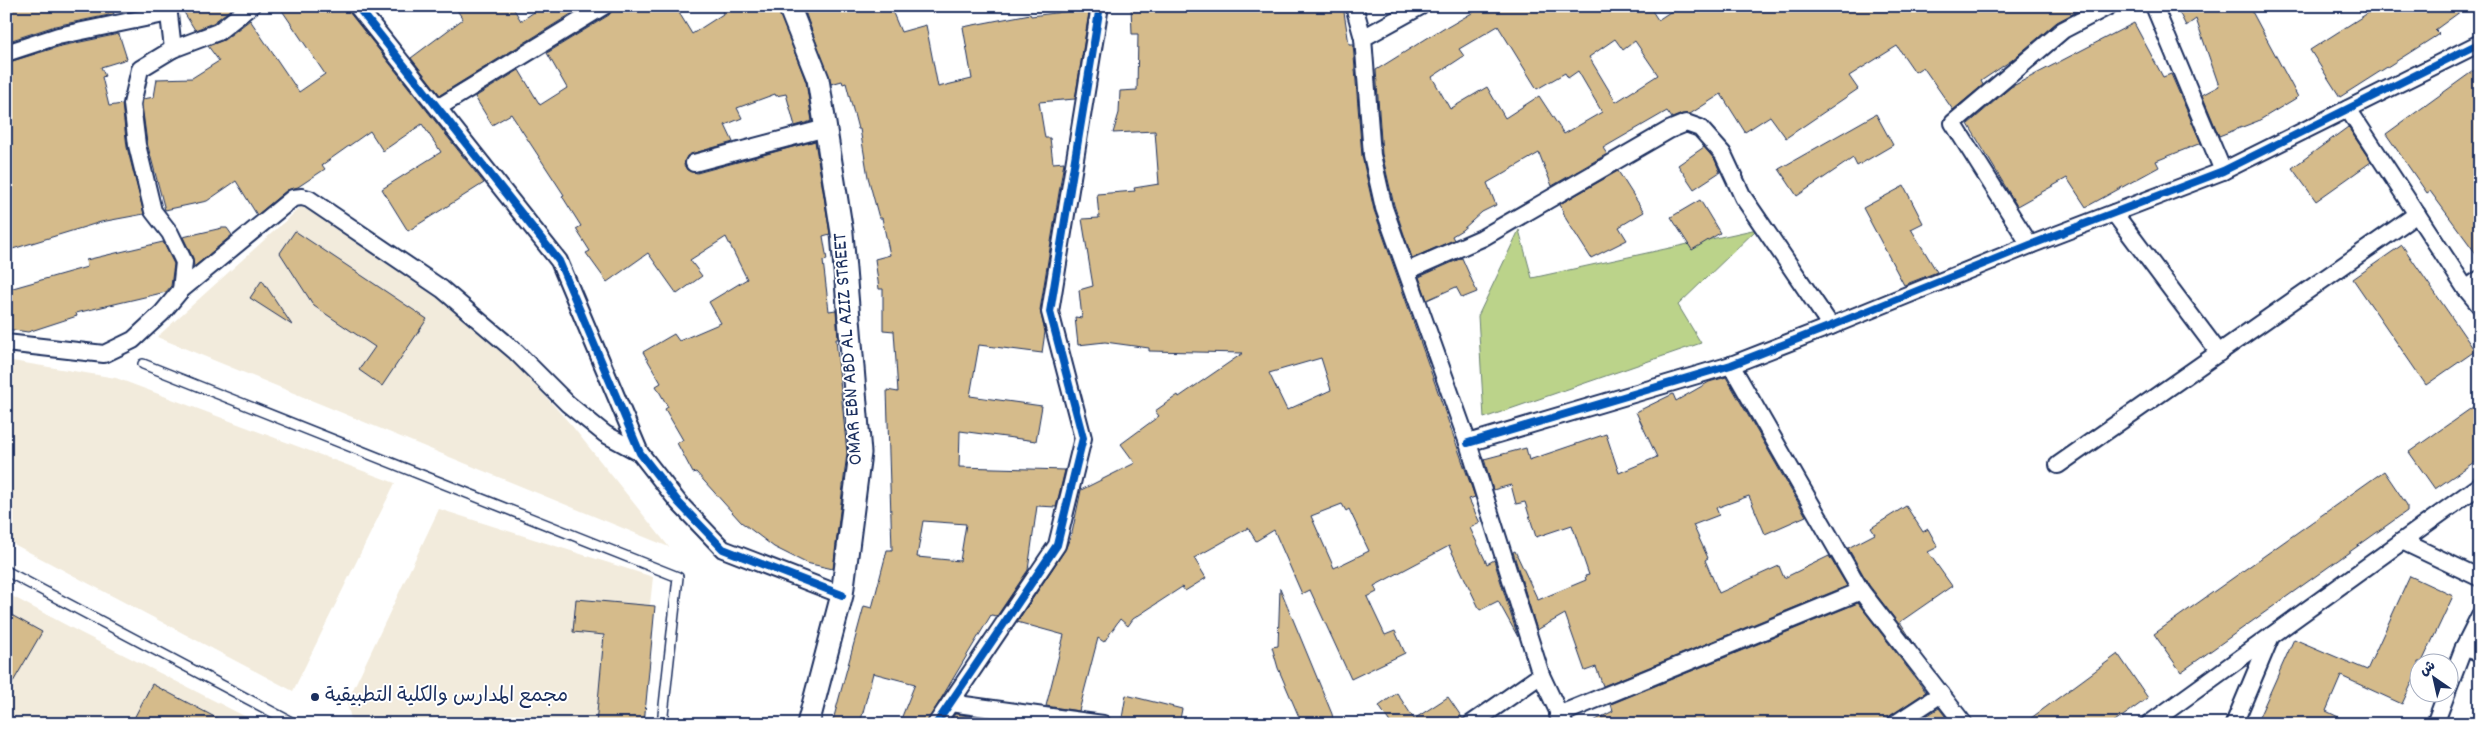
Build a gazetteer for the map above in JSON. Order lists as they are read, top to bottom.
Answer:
{
  "streets": {
    "street": ["OMAR EBN ABD AL AZIZ STREET"]
  },
  "places": ["مجمع المدارس والكلية التطبيقية"],
  "north": "top left"
}
